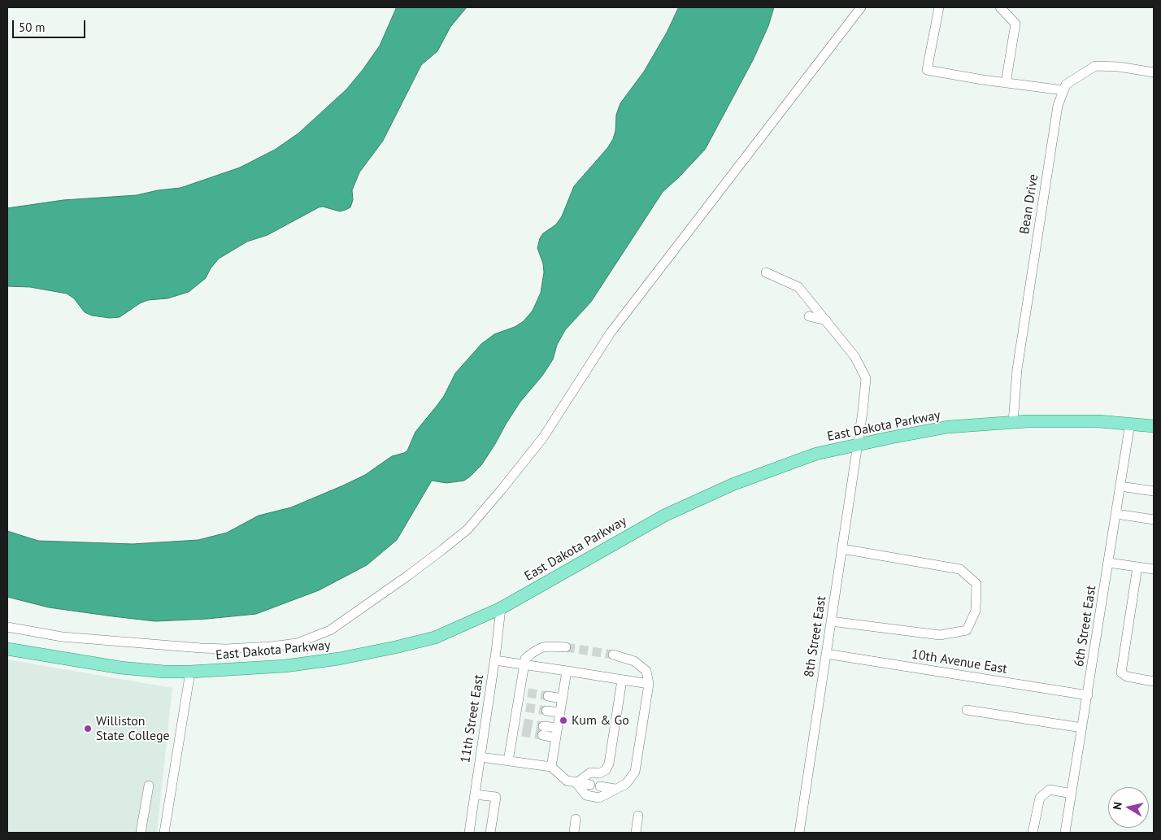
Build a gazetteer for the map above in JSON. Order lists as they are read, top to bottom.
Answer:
{
  "streets": {
    "main road": ["East Dakota Parkway"],
    "street": [
      "Bean Drive",
      "6th Street East",
      "8th Street East",
      "10th Avenue East",
      "11th Street East"
    ]
  },
  "crossings": [
    ["Bean Drive", "East Dakota Parkway"],
    ["East Dakota Parkway", "6th Street East"],
    ["East Dakota Parkway", "8th Street East"],
    ["East Dakota Parkway", "11th Street East"],
    ["6th Street East", "10th Avenue East"],
    ["8th Street East", "10th Avenue East"]
  ],
  "places": ["Kum & Go", "Williston State College"],
  "scale_bar": "50 m",
  "north": "left"
}
